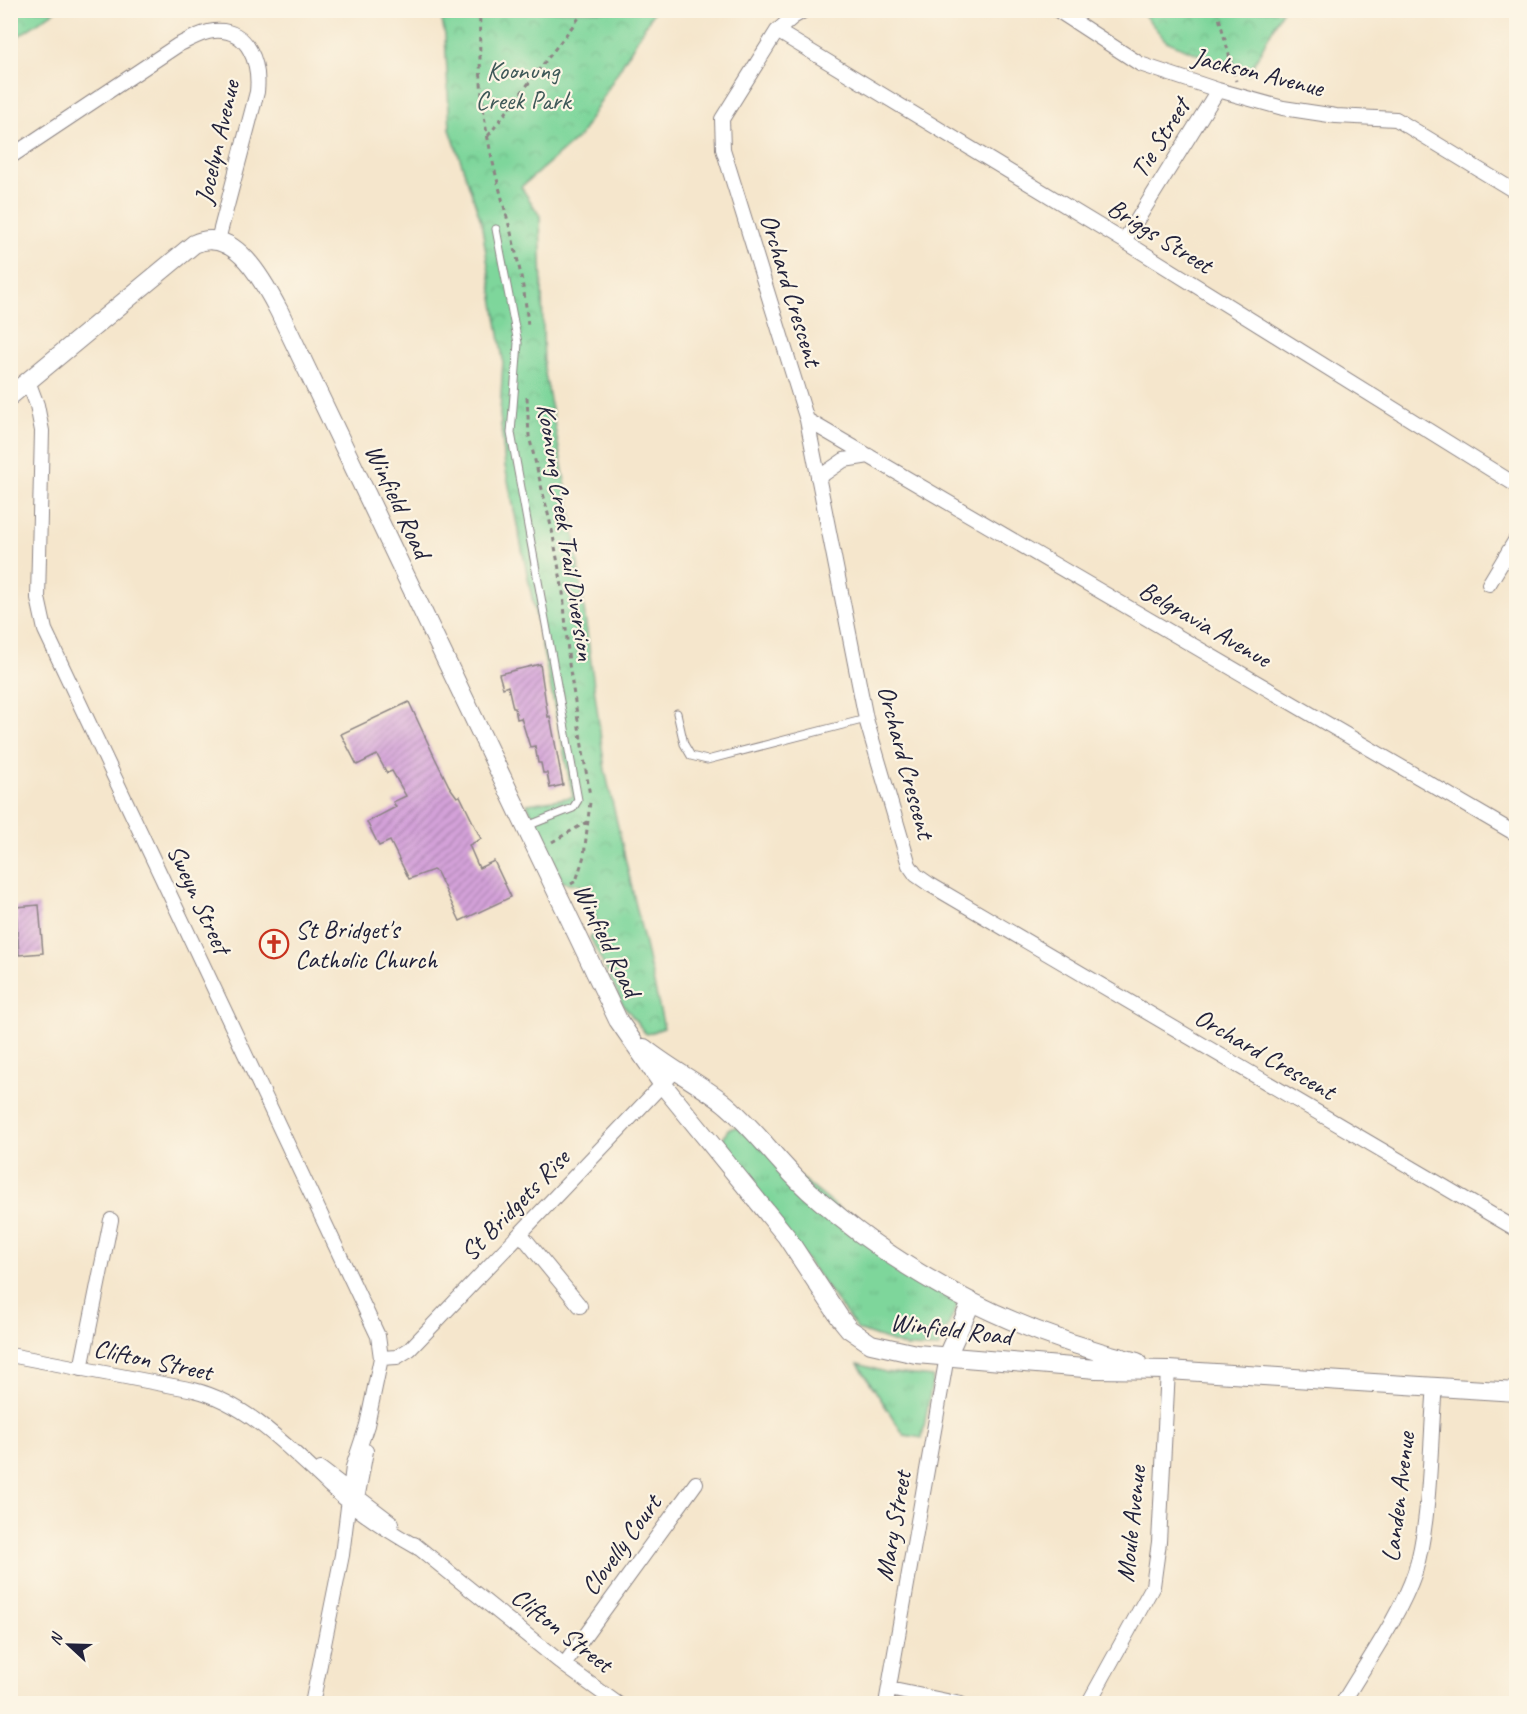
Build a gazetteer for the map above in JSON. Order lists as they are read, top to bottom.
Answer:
{
  "streets": {
    "street": [
      "Jackson Avenue",
      "Tie Street",
      "Jocelyn Avenue",
      "Briggs Street",
      "Orchard Crescent",
      "Winfield Road",
      "Belgravia Avenue",
      "Sweyn Street",
      "St Bridgets Rise",
      "Clifton Street",
      "Landen Avenue",
      "Moule Avenue",
      "Mary Street",
      "Clovelly Court"
    ],
    "path": ["Koonung Creek Trail Diversion"]
  },
  "crossings": [
    ["Jackson Avenue", "Tie Street"],
    ["Tie Street", "Briggs Street"],
    ["Jocelyn Avenue", "Winfield Road"],
    ["Briggs Street", "Orchard Crescent"],
    ["Orchard Crescent", "Belgravia Avenue"],
    ["Winfield Road", "Koonung Creek Trail Diversion"],
    ["Winfield Road", "St Bridgets Rise"],
    ["Winfield Road", "Landen Avenue"],
    ["Winfield Road", "Moule Avenue"],
    ["Winfield Road", "Mary Street"],
    ["Sweyn Street", "St Bridgets Rise"],
    ["Sweyn Street", "Clifton Street"],
    ["Clifton Street", "Clovelly Court"]
  ],
  "parks": ["Koonung Creek Park"],
  "places": {
    "church": ["St Bridget's Catholic Church"]
  },
  "north": "left"
}
